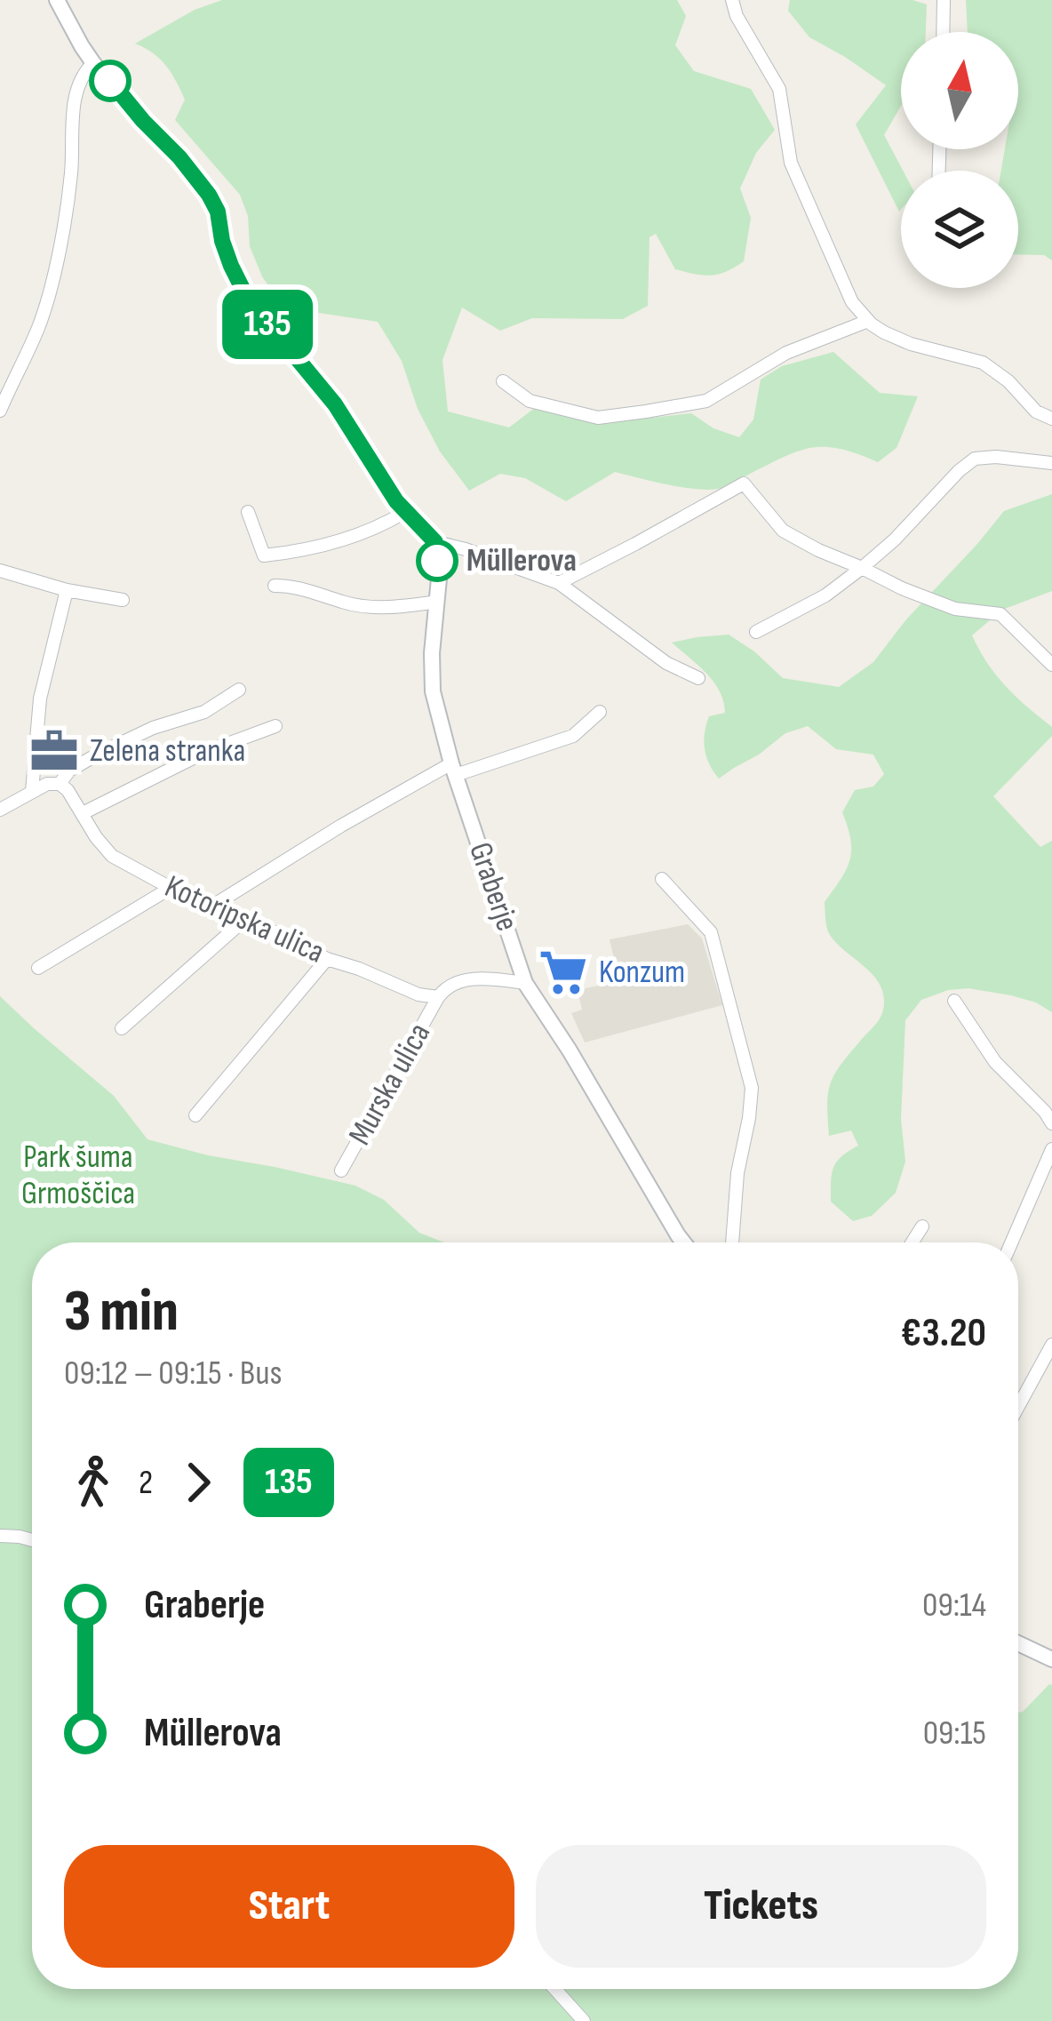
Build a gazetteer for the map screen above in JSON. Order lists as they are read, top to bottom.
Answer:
{
  "streets": {
    "street": ["Graberje", "Kotoripska ulica", "Murska ulica"]
  },
  "crossings": [
    ["Kotoripska ulica", "Murska ulica"]
  ],
  "parks": ["Park šuma Grmoščica"],
  "places": {
    "other": ["Müllerova"],
    "office": ["Zelena stranka"],
    "supermarket": ["Konzum"]
  },
  "lines": ["bus line 135"],
  "north": "top",
  "page": {
    "on_map": "135",
    "heading": ["3 min", "09:12 – 09:15 · Bus", "€3.20"],
    "legs": ["2", "135"],
    "list": [
      {
        "name": "Graberje",
        "value": "09:14"
      },
      {
        "name": "Müllerova",
        "value": "09:15"
      }
    ],
    "buttons": ["Start", "Tickets"]
  }
}
